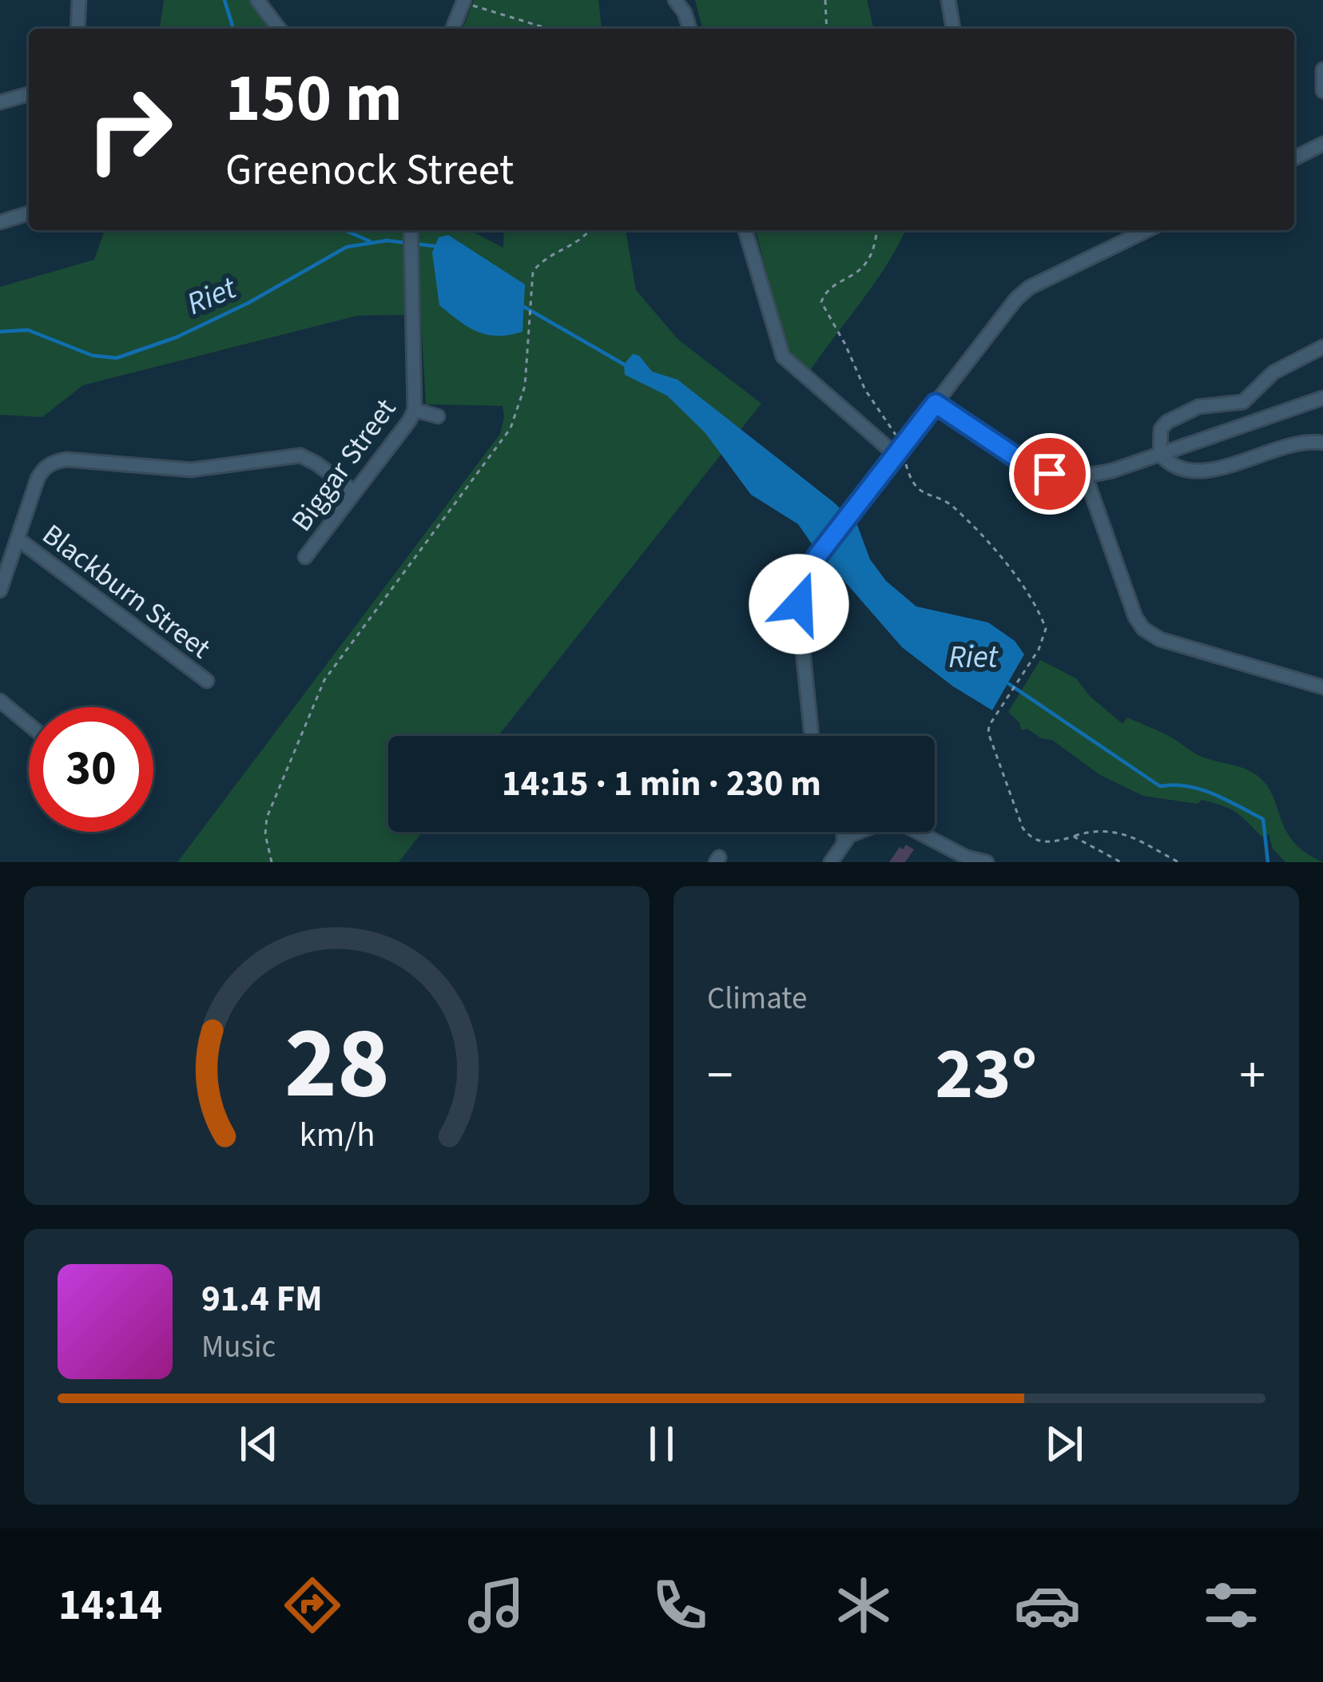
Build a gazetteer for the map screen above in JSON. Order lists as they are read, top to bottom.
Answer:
{
  "streets": {
    "street": ["Biggar Street", "Blackburn Street"]
  },
  "water": ["Riet"],
  "page": {
    "turn": ["150 m", "Greenock Street"],
    "limit": "30",
    "trip": "14:15 · 1 min · 230 m",
    "tile": "Climate",
    "heat": ["−", "23°", "+"],
    "song": ["91.4 FM", "Music"],
    "tabs": "14:14",
    "gauge": ["28", "km/h"]
  }
}
